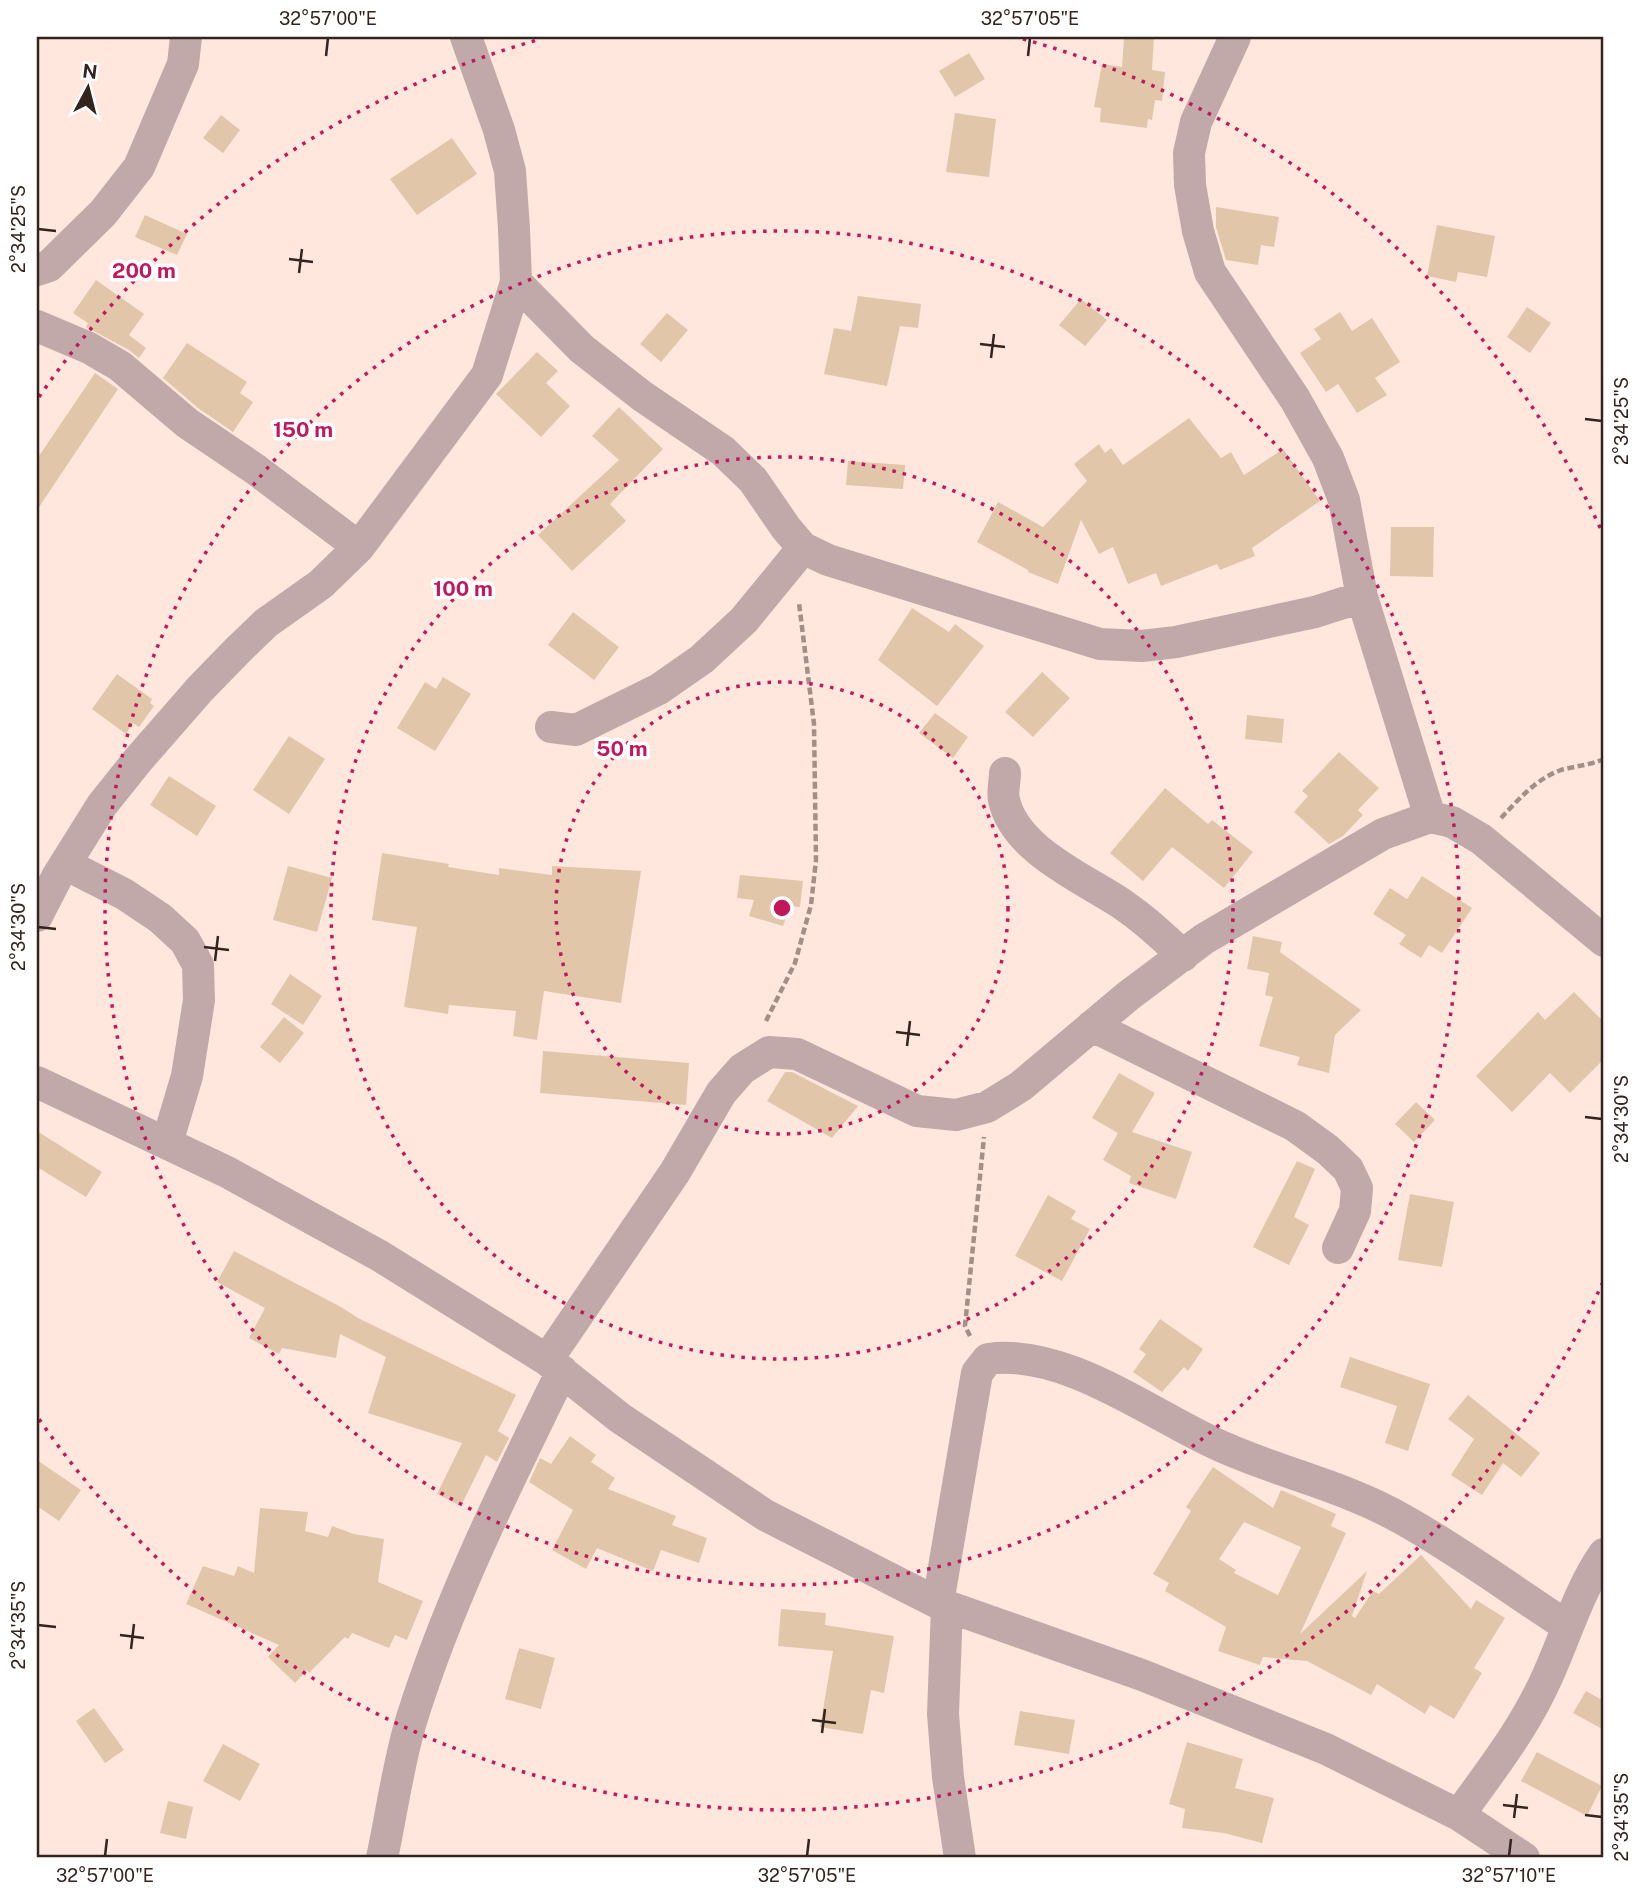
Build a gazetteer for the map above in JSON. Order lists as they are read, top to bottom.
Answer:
{
  "north": "top",
  "coordinates": [
    "32°57'00\"E",
    "32°57'05\"E",
    "2°34'25\"S",
    "2°34'30\"S",
    "2°34'35\"S",
    "32°57'10\"E"
  ],
  "rings": [
    "200 m",
    "150 m",
    "100 m",
    "50 m"
  ]
}
